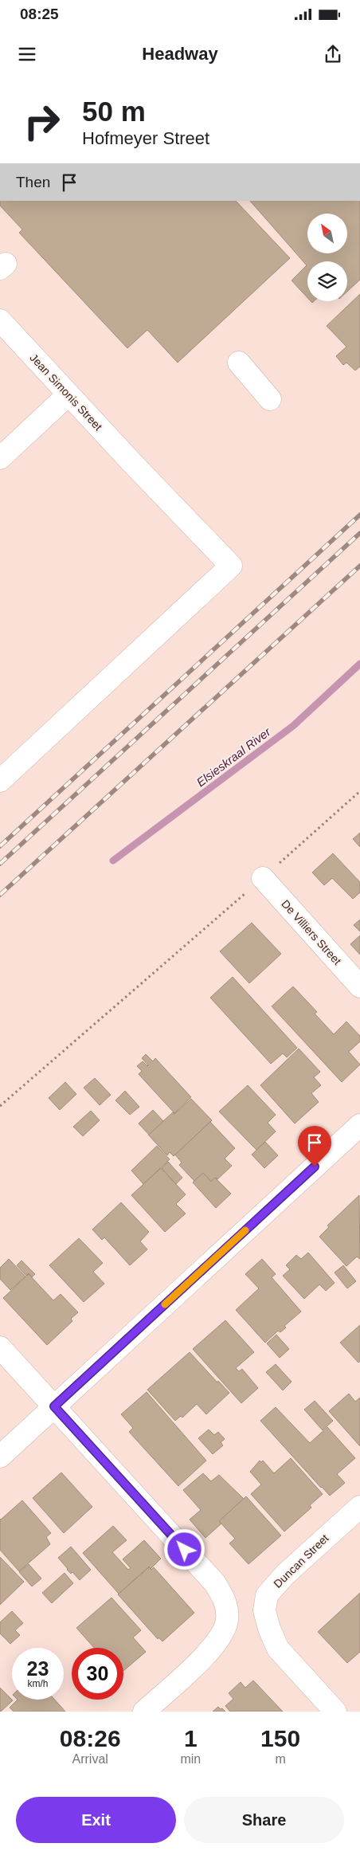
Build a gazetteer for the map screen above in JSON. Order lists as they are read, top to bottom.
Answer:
{
  "streets": {
    "street": ["Jean Simonis Street", "De Villiers Street", "Duncan Street"]
  },
  "water": ["Elsieskraal River"],
  "north": "top left",
  "page": {
    "status": "08:25",
    "header": "Headway",
    "turn": ["50 m", "Hofmeyer Street"],
    "then": "Then",
    "speed": "23 km/h",
    "limit": "30",
    "eta": [
      "08:26",
      "Arrival",
      "1",
      "min",
      "150",
      "m"
    ],
    "buttons": ["Exit", "Share"]
  }
}
